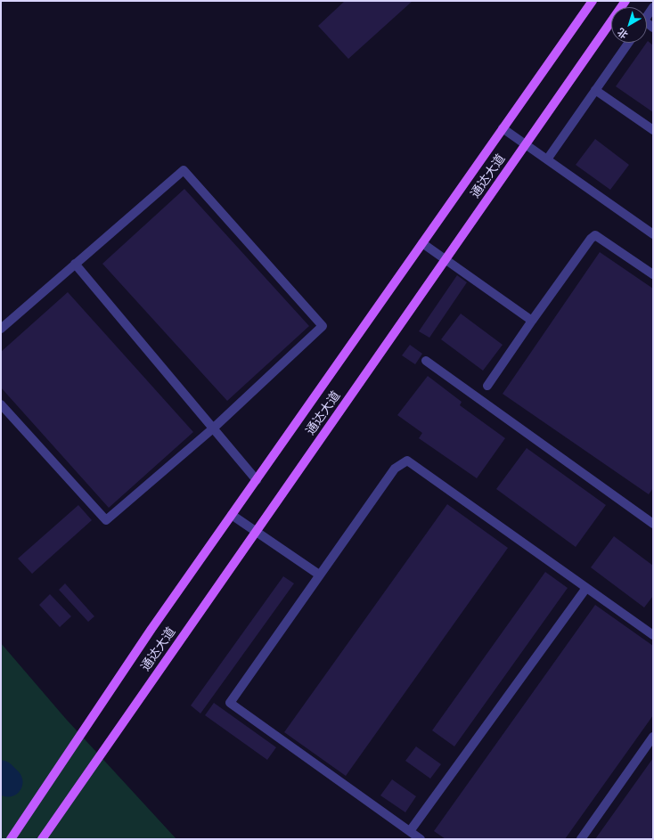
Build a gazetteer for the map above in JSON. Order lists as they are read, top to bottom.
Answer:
{
  "streets": {
    "main road": ["通达大道"]
  },
  "north": "bottom left"
}
